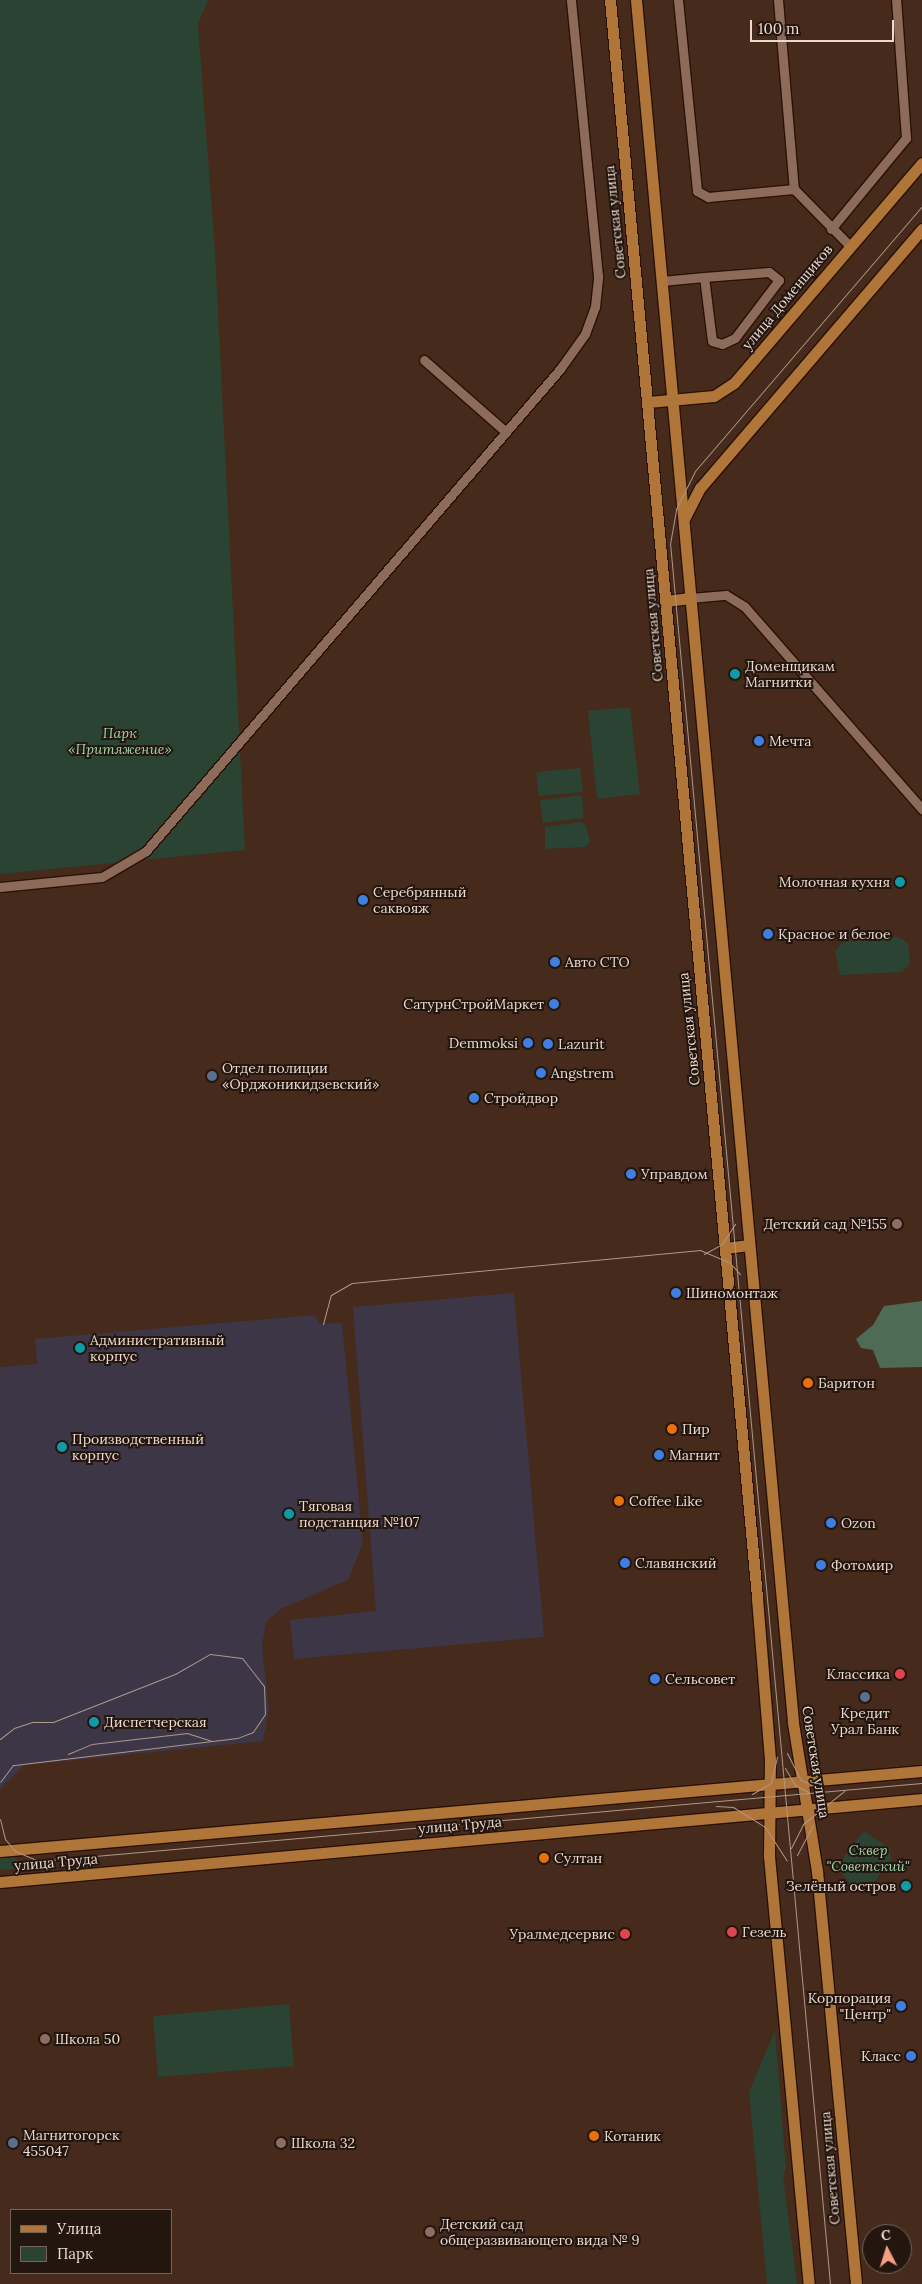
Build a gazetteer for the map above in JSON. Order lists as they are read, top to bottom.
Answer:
{
  "streets": {
    "main road": ["Советская улица", "улица Доменщиков", "улица Труда"]
  },
  "crossings": [
    ["Советская улица", "улица Доменщиков"],
    ["Советская улица", "улица Труда"]
  ],
  "parks": ["Парк «Притяжение»", "Сквер \"Советский\""],
  "places": [
    "Доменщикам Магнитки",
    "Мечта",
    "Молочная кухня",
    "Серебрянный саквояж",
    "Красное и белое",
    "Авто СТО",
    "СатурнСтройМаркет",
    "Demmoksi",
    "Lazurit",
    "Angstrem",
    "Отдел полиции «Орджоникидзевский»",
    "Стройдвор",
    "Управдом",
    "Детский сад №155",
    "Шиномонтаж",
    "Административный корпус",
    "Баритон",
    "Пир",
    "Производственный корпус",
    "Магнит",
    "Coffee Like",
    "Тяговая подстанция №107",
    "Ozon",
    "Славянский",
    "Фотомир",
    "Классика",
    "Сельсовет",
    "Кредит Урал Банк",
    "Диспетчерская",
    "Султан",
    "Зелёный остров",
    "Гезель",
    "Уралмедсервис",
    "Корпорация \"Центр\"",
    "Школа 50",
    "Класс",
    "Котаник",
    "Магнитогорск 455047",
    "Школа 32",
    "Детский сад общеразвивающего вида № 9"
  ],
  "legend": ["Улица", "Парк"],
  "scale_bar": "100 m",
  "north": "top"
}
